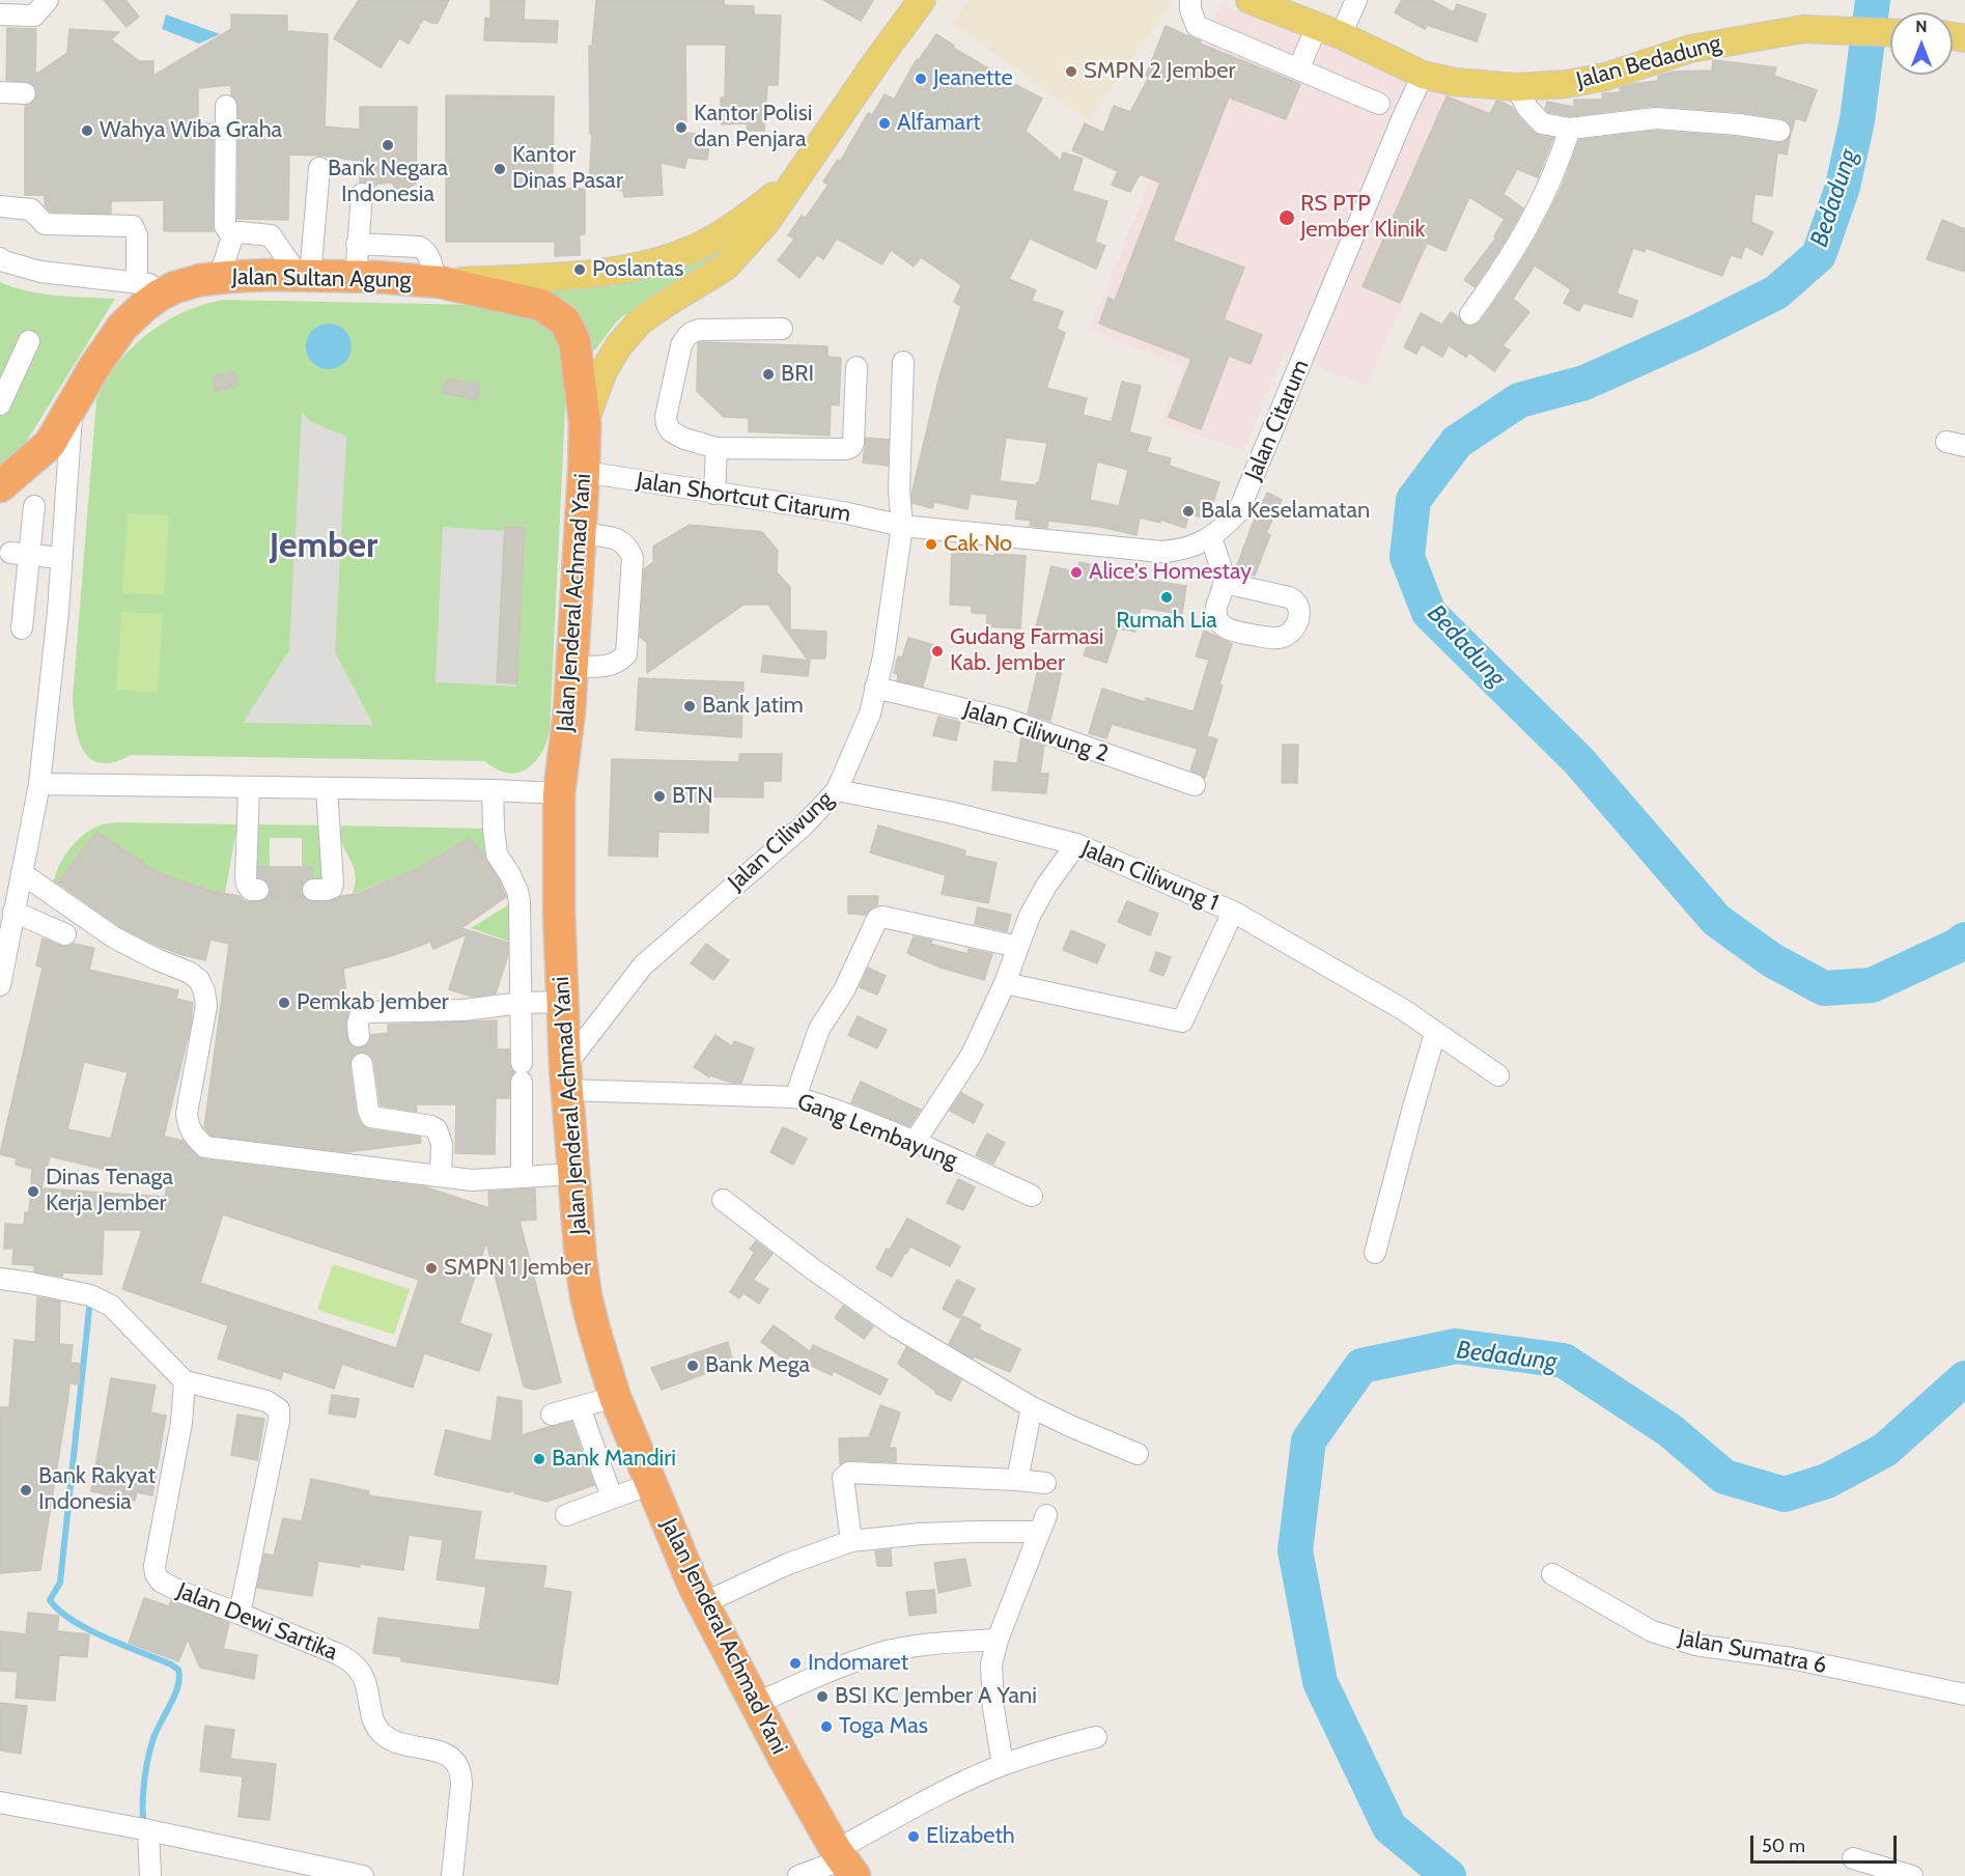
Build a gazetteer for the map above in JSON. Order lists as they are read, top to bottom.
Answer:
{
  "streets": {
    "highway": ["Jalan Sultan Agung", "Jalan Jenderal Achmad Yani"],
    "main road": ["Jalan Bedadung"],
    "street": [
      "Jalan Citarum",
      "Jalan Shortcut Citarum",
      "Jalan Ciliwung 2",
      "Jalan Ciliwung",
      "Jalan Ciliwung 1",
      "Gang Lembayung",
      "Jalan Dewi Sartika",
      "Jalan Sumatra 6"
    ]
  },
  "crossings": [
    ["Jalan Bedadung", "Jalan Citarum"],
    ["Jalan Sultan Agung", "Jalan Jenderal Achmad Yani"],
    ["Jalan Citarum", "Jalan Shortcut Citarum"],
    ["Jalan Citarum", "Jalan Ciliwung"],
    ["Jalan Shortcut Citarum", "Jalan Jenderal Achmad Yani"],
    ["Jalan Shortcut Citarum", "Jalan Ciliwung"],
    ["Jalan Jenderal Achmad Yani", "Jalan Ciliwung"],
    ["Jalan Jenderal Achmad Yani", "Gang Lembayung"],
    ["Jalan Ciliwung 2", "Jalan Ciliwung"],
    ["Jalan Ciliwung", "Jalan Ciliwung 1"],
    ["Jalan Ciliwung", "Gang Lembayung"]
  ],
  "districts": ["Jember"],
  "water": ["Bedadung"],
  "places": [
    "SMPN 2 Jember",
    "Jeanette",
    "Alfamart",
    "Kantor Polisi dan Penjara",
    "Wahya Wiba Graha",
    "Bank Negara Indonesia",
    "Kantor Dinas Pasar",
    "RS PTP Jember Klinik",
    "Poslantas",
    "BRI",
    "Bala Keselamatan",
    "Cak No",
    "Alice's Homestay",
    "Rumah Lia",
    "Gudang Farmasi Kab. Jember",
    "Bank Jatim",
    "BTN",
    "Pemkab Jember",
    "Dinas Tenaga Kerja Jember",
    "SMPN 1 Jember",
    "Bank Mega",
    "Bank Mandiri",
    "Bank Rakyat Indonesia",
    "Indomaret",
    "BSI KC Jember A Yani",
    "Toga Mas",
    "Elizabeth"
  ],
  "scale_bar": "50 m",
  "north": "top"
}
